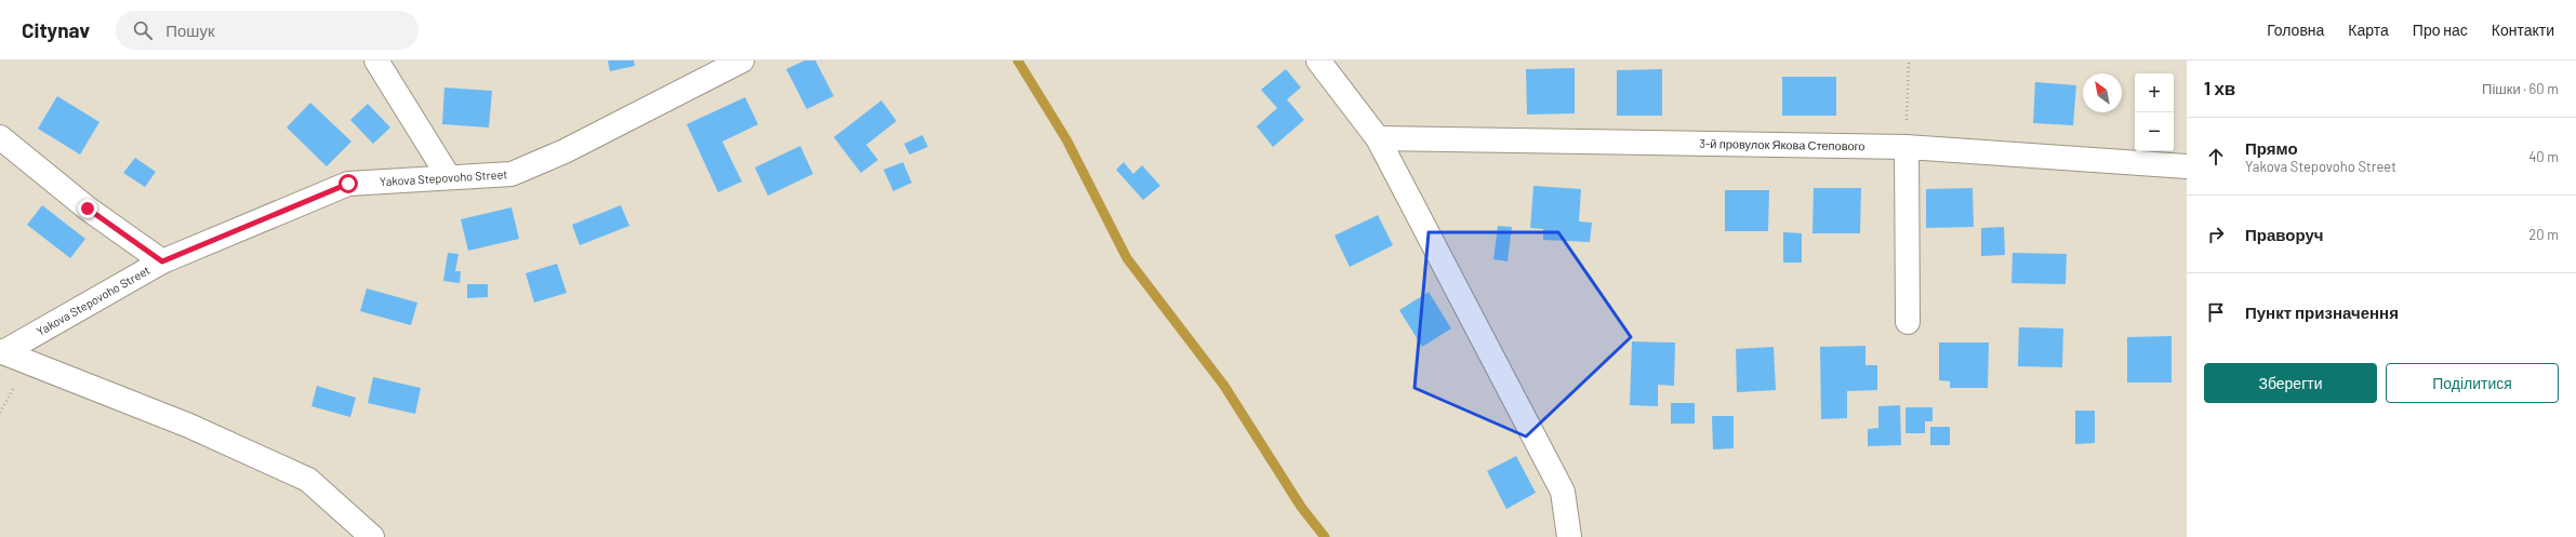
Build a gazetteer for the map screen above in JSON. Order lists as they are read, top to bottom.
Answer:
{
  "streets": {
    "street": ["3-й провулок Якова Степового", "Yakova Stepovoho Street"]
  },
  "north": "top left",
  "page": {
    "header": "Citynav",
    "search": "Пошук",
    "nav": [
      "Головна",
      "Карта",
      "Про нас",
      "Контакти"
    ],
    "heading": ["1 хв", "Пішки · 60 m"],
    "map_buttons": ["+", "−"],
    "list": [
      ["Прямо", "Yakova Stepovoho Street", "40 m"],
      ["Праворуч", "20 m"],
      "Пункт призначення"
    ],
    "buttons": ["Зберегти", "Поділитися"]
  }
}
